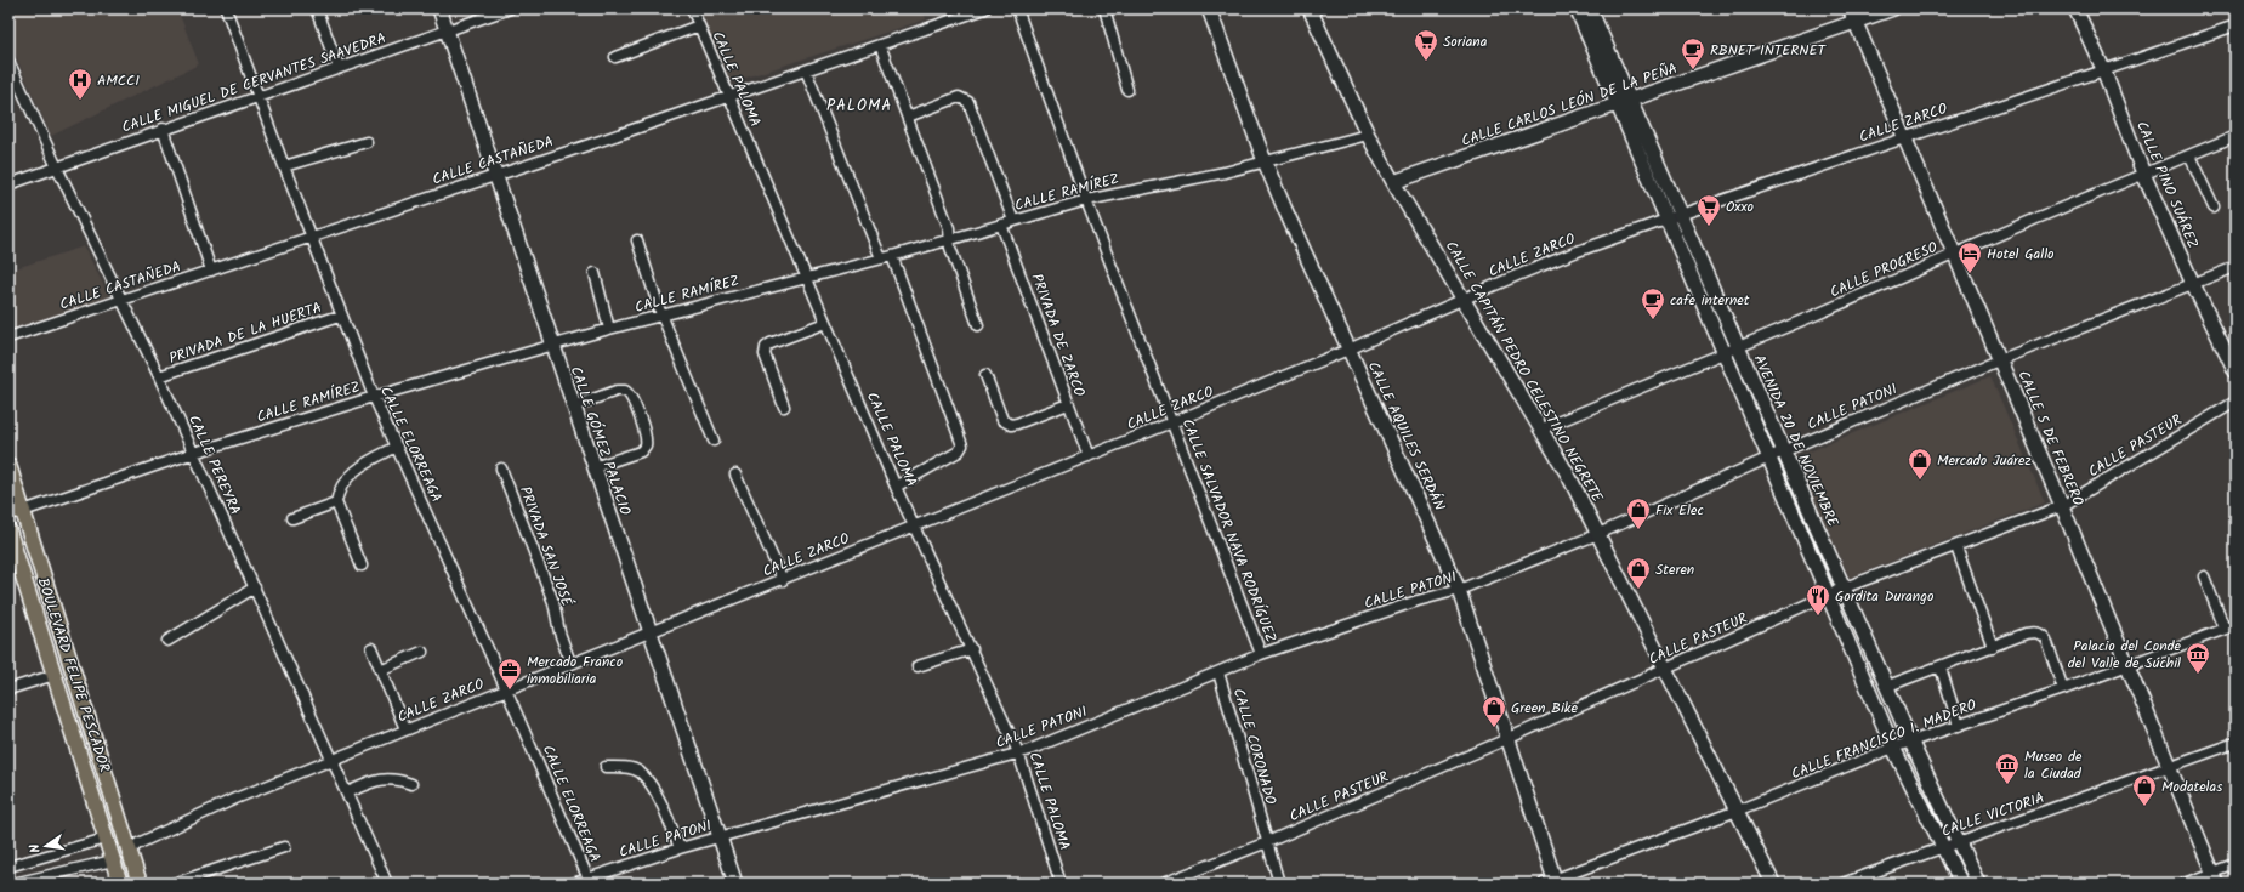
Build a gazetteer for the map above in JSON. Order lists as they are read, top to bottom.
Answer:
{
  "streets": {
    "main road": ["BOULEVARD FELIPE PESCADOR"],
    "street": [
      "CALLE PALOMA",
      "CALLE MIGUEL DE CERVANTES SAAVEDRA",
      "CALLE CARLOS LEÓN DE LA PEÑA",
      "CALLE ZARCO",
      "CALLE CASTAÑEDA",
      "CALLE PINO SUÁREZ",
      "CALLE RAMÍREZ",
      "CALLE PROGRESO",
      "PRIVADA DE LA HUERTA",
      "PRIVADA DE ZARCO",
      "CALLE CAPITÁN PEDRO CELESTINO NEGRETE",
      "CALLE PATONI",
      "CALLE AQUILES SERDÁN",
      "CALLE 5 DE FEBRERO",
      "CALLE GÓMEZ PALACIO",
      "AVENIDA 20 DE NOVIEMBRE",
      "CALLE ELORREAGA",
      "CALLE PASTEUR",
      "CALLE PEREYRA",
      "CALLE SALVADOR NAVA RODRÍGUEZ",
      "PRIVADA SAN JOSÉ",
      "CALLE FRANCISCO I. MADERO",
      "CALLE CORONADO",
      "CALLE VICTORIA"
    ]
  },
  "crossings": [
    ["CALLE PALOMA", "CALLE ZARCO"],
    ["CALLE PALOMA", "CALLE CASTAÑEDA"],
    ["CALLE PALOMA", "CALLE RAMÍREZ"],
    ["CALLE PALOMA", "CALLE PATONI"],
    ["CALLE MIGUEL DE CERVANTES SAAVEDRA", "CALLE GÓMEZ PALACIO"],
    ["CALLE MIGUEL DE CERVANTES SAAVEDRA", "CALLE ELORREAGA"],
    ["CALLE MIGUEL DE CERVANTES SAAVEDRA", "CALLE PEREYRA"],
    ["CALLE CARLOS LEÓN DE LA PEÑA", "CALLE CAPITÁN PEDRO CELESTINO NEGRETE"],
    ["CALLE CARLOS LEÓN DE LA PEÑA", "CALLE 5 DE FEBRERO"],
    ["CALLE CARLOS LEÓN DE LA PEÑA", "AVENIDA 20 DE NOVIEMBRE"],
    ["CALLE ZARCO", "CALLE PINO SUÁREZ"],
    ["CALLE ZARCO", "PRIVADA DE ZARCO"],
    ["CALLE ZARCO", "CALLE CAPITÁN PEDRO CELESTINO NEGRETE"],
    ["CALLE ZARCO", "CALLE AQUILES SERDÁN"],
    ["CALLE ZARCO", "CALLE 5 DE FEBRERO"],
    ["CALLE ZARCO", "CALLE GÓMEZ PALACIO"],
    ["CALLE ZARCO", "AVENIDA 20 DE NOVIEMBRE"],
    ["CALLE ZARCO", "CALLE ELORREAGA"],
    ["CALLE ZARCO", "CALLE PEREYRA"],
    ["CALLE ZARCO", "CALLE SALVADOR NAVA RODRÍGUEZ"],
    ["CALLE ZARCO", "PRIVADA SAN JOSÉ"],
    ["CALLE ZARCO", "BOULEVARD FELIPE PESCADOR"],
    ["CALLE CASTAÑEDA", "CALLE GÓMEZ PALACIO"],
    ["CALLE CASTAÑEDA", "CALLE ELORREAGA"],
    ["CALLE CASTAÑEDA", "CALLE PEREYRA"],
    ["CALLE PINO SUÁREZ", "CALLE PROGRESO"],
    ["CALLE PINO SUÁREZ", "CALLE PATONI"],
    ["CALLE RAMÍREZ", "PRIVADA DE ZARCO"],
    ["CALLE RAMÍREZ", "CALLE CAPITÁN PEDRO CELESTINO NEGRETE"],
    ["CALLE RAMÍREZ", "CALLE AQUILES SERDÁN"],
    ["CALLE RAMÍREZ", "CALLE GÓMEZ PALACIO"],
    ["CALLE RAMÍREZ", "CALLE ELORREAGA"],
    ["CALLE RAMÍREZ", "CALLE PEREYRA"],
    ["CALLE RAMÍREZ", "CALLE SALVADOR NAVA RODRÍGUEZ"],
    ["CALLE RAMÍREZ", "BOULEVARD FELIPE PESCADOR"],
    ["CALLE PROGRESO", "CALLE CAPITÁN PEDRO CELESTINO NEGRETE"],
    ["CALLE PROGRESO", "CALLE 5 DE FEBRERO"],
    ["CALLE PROGRESO", "AVENIDA 20 DE NOVIEMBRE"],
    ["PRIVADA DE LA HUERTA", "CALLE ELORREAGA"],
    ["PRIVADA DE LA HUERTA", "CALLE PEREYRA"],
    ["CALLE CAPITÁN PEDRO CELESTINO NEGRETE", "CALLE PATONI"],
    ["CALLE CAPITÁN PEDRO CELESTINO NEGRETE", "CALLE PASTEUR"],
    ["CALLE CAPITÁN PEDRO CELESTINO NEGRETE", "CALLE FRANCISCO I. MADERO"],
    ["CALLE PATONI", "CALLE AQUILES SERDÁN"],
    ["CALLE PATONI", "CALLE 5 DE FEBRERO"],
    ["CALLE PATONI", "CALLE GÓMEZ PALACIO"],
    ["CALLE PATONI", "AVENIDA 20 DE NOVIEMBRE"],
    ["CALLE PATONI", "CALLE ELORREAGA"],
    ["CALLE PATONI", "CALLE SALVADOR NAVA RODRÍGUEZ"],
    ["CALLE PATONI", "CALLE CORONADO"],
    ["CALLE AQUILES SERDÁN", "CALLE PASTEUR"],
    ["CALLE AQUILES SERDÁN", "CALLE FRANCISCO I. MADERO"],
    ["CALLE 5 DE FEBRERO", "CALLE PASTEUR"],
    ["CALLE 5 DE FEBRERO", "CALLE FRANCISCO I. MADERO"],
    ["CALLE 5 DE FEBRERO", "CALLE VICTORIA"],
    ["AVENIDA 20 DE NOVIEMBRE", "CALLE PASTEUR"],
    ["AVENIDA 20 DE NOVIEMBRE", "CALLE FRANCISCO I. MADERO"],
    ["AVENIDA 20 DE NOVIEMBRE", "CALLE VICTORIA"],
    ["CALLE PASTEUR", "CALLE CORONADO"]
  ],
  "districts": ["PALOMA"],
  "places": {
    "supermarket": ["Soriana", "Oxxo"],
    "cafe": ["RBNET INTERNET", "cafe internet"],
    "hospital": ["AMCCI"],
    "hotel": ["Hotel Gallo"],
    "shop": [
      "Mercado Juárez",
      "Fix Elec",
      "Steren",
      "Green Bike",
      "Modatelas"
    ],
    "restaurant": ["Gordita Durango"],
    "museum": ["Palacio del Conde del Valle de Súchil", "Museo de la Ciudad"],
    "office": ["Mercado Franco inmobiliaria"]
  },
  "north": "left"
}
